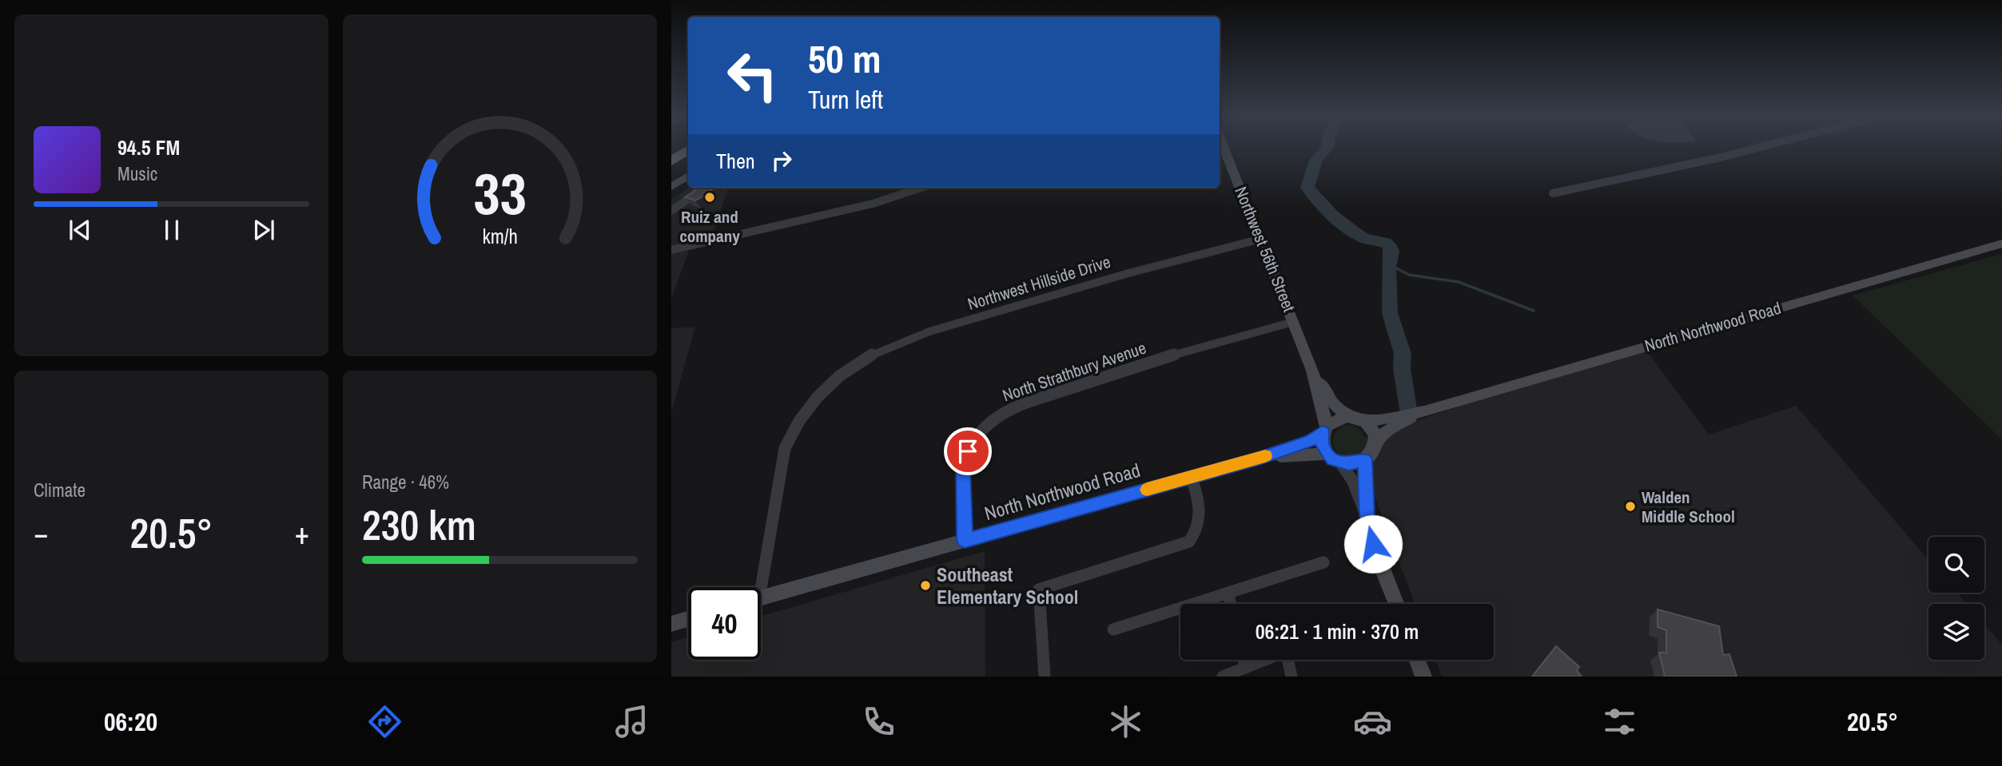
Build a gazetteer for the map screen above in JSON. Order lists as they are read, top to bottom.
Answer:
{
  "streets": {
    "street": [
      "Northwest 56th Street",
      "Northwest Hillside Drive",
      "North Northwood Road",
      "North Strathbury Avenue"
    ]
  },
  "crossings": [
    ["Northwest 56th Street", "Northwest Hillside Drive"],
    ["Northwest 56th Street", "North Northwood Road"],
    ["Northwest 56th Street", "North Strathbury Avenue"],
    ["North Northwood Road", "North Strathbury Avenue"]
  ],
  "places": ["Ruiz and company", "Walden Middle School", "Southeast Elementary School"],
  "page": {
    "turn": ["50 m", "Turn left"],
    "song": ["94.5 FM", "Music"],
    "then": "Then",
    "tile": [
      "Climate",
      ["Range · 46%", "230 km"]
    ],
    "heat": ["−", "20.5°", "+"],
    "limit": "40",
    "trip": "06:21 · 1 min · 370 m",
    "tabs": ["06:20", "20.5°"],
    "gauge": ["33", "km/h"]
  }
}
